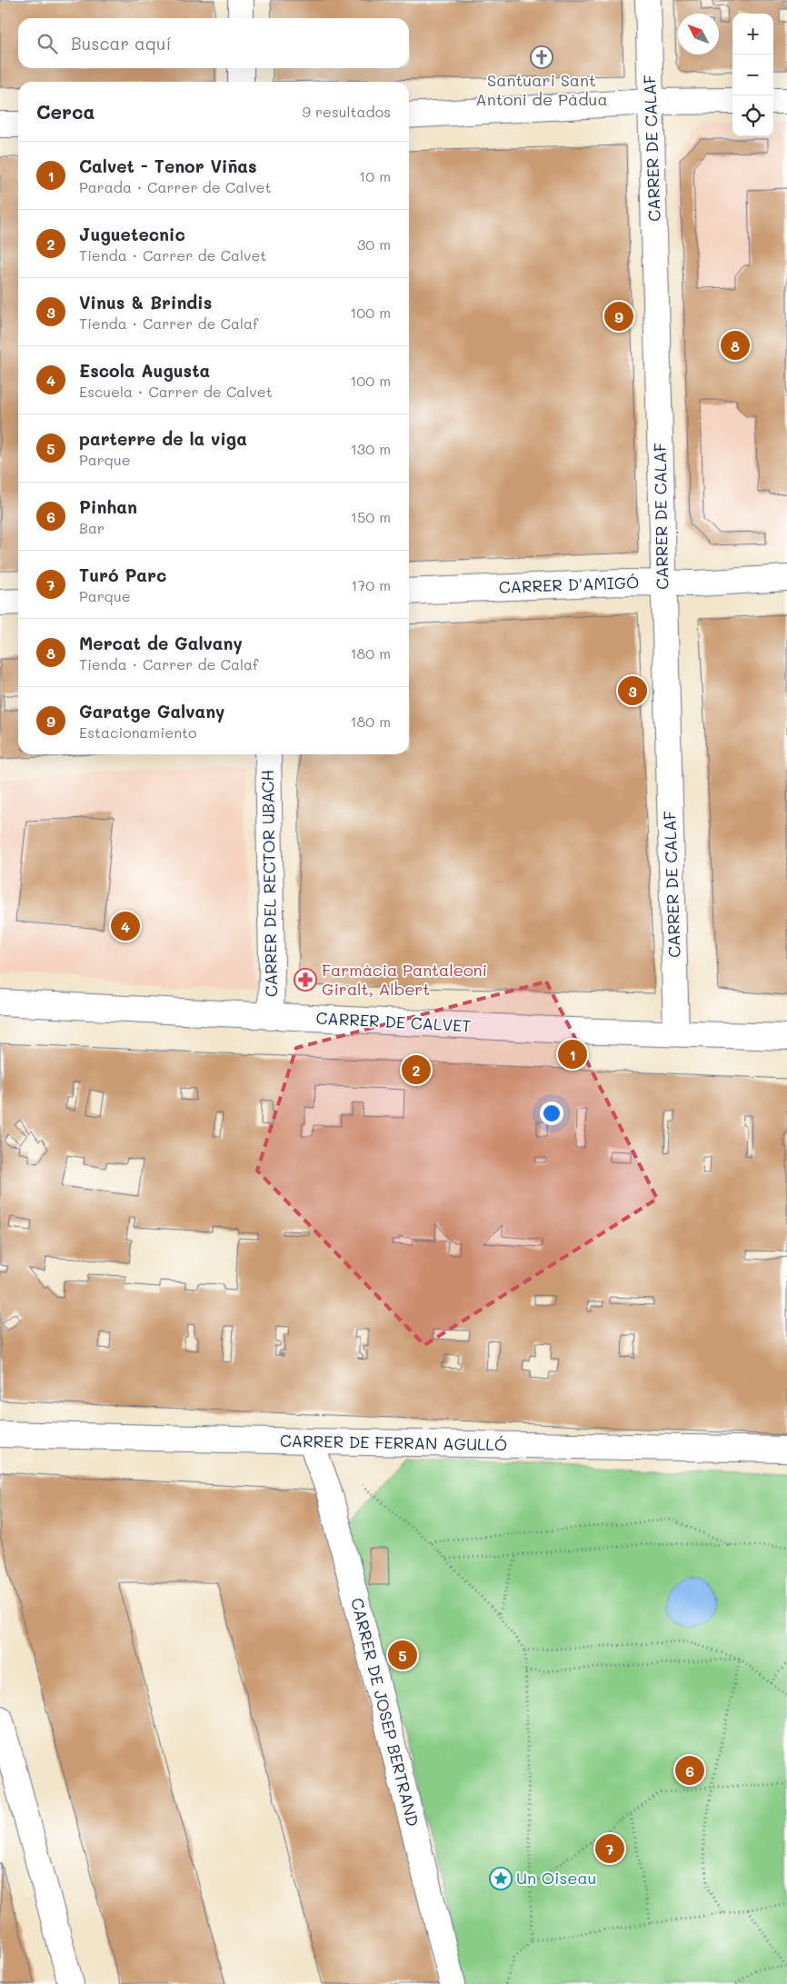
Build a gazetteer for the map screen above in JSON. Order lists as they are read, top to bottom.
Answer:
{
  "streets": {
    "street": [
      "CARRER DE CALAF",
      "CARRER D'AMIGÓ",
      "CARRER DEL RECTOR UBACH",
      "CARRER DE CALVET",
      "CARRER DE FERRAN AGULLÓ",
      "CARRER DE JOSEP BERTRAND"
    ]
  },
  "crossings": [
    ["CARRER DE CALAF", "CARRER D'AMIGÓ"],
    ["CARRER DE CALAF", "CARRER DE CALVET"],
    ["CARRER DEL RECTOR UBACH", "CARRER DE CALVET"],
    ["CARRER DE FERRAN AGULLÓ", "CARRER DE JOSEP BERTRAND"]
  ],
  "places": {
    "church": ["Santuari Sant Antoni de Pàdua"],
    "pharmacy": ["Farmàcia Pantaleoni Giralt, Albert"],
    "place": ["Un Oiseau"]
  },
  "north": "top left",
  "page": {
    "map_buttons": ["+", "−"],
    "search": "Buscar aquí",
    "heading": ["Cerca", "9 resultados"],
    "list": [
      {
        "mark": "1",
        "name": "Calvet - Tenor Viñas",
        "note": "Parada · Carrer de Calvet",
        "value": "10 m"
      },
      {
        "mark": "2",
        "name": "Juguetecnic",
        "note": "Tienda · Carrer de Calvet",
        "value": "30 m"
      },
      {
        "mark": "3",
        "name": "Vinus & Brindis",
        "note": "Tienda · Carrer de Calaf",
        "value": "100 m"
      },
      {
        "mark": "4",
        "name": "Escola Augusta",
        "note": "Escuela · Carrer de Calvet",
        "value": "100 m"
      },
      {
        "mark": "5",
        "name": "parterre de la viga",
        "note": "Parque",
        "value": "130 m"
      },
      {
        "mark": "6",
        "name": "Pinhan",
        "note": "Bar",
        "value": "150 m"
      },
      {
        "mark": "7",
        "name": "Turó Parc",
        "note": "Parque",
        "value": "170 m"
      },
      {
        "mark": "8",
        "name": "Mercat de Galvany",
        "note": "Tienda · Carrer de Calaf",
        "value": "180 m"
      },
      {
        "mark": "9",
        "name": "Garatge Galvany",
        "note": "Estacionamiento",
        "value": "180 m"
      }
    ],
    "pins": [
      "9",
      "8",
      "3",
      "4",
      "1",
      "2",
      "5",
      "6",
      "7"
    ]
  }
}
